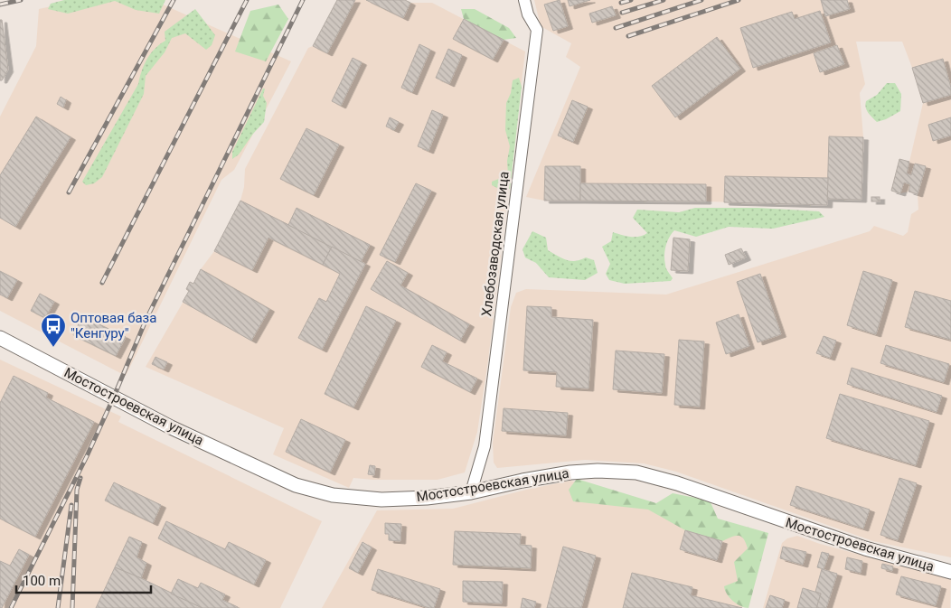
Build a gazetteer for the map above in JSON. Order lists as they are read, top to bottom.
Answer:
{
  "streets": {
    "main road": ["Мостостроевская улица"],
    "street": ["Хлебозаводская улица"]
  },
  "crossings": [
    ["Хлебозаводская улица", "Мостостроевская улица"]
  ],
  "places": {
    "bus stop": ["Оптовая база \"Кенгуру\""]
  },
  "scale_bar": "100 m"
}
